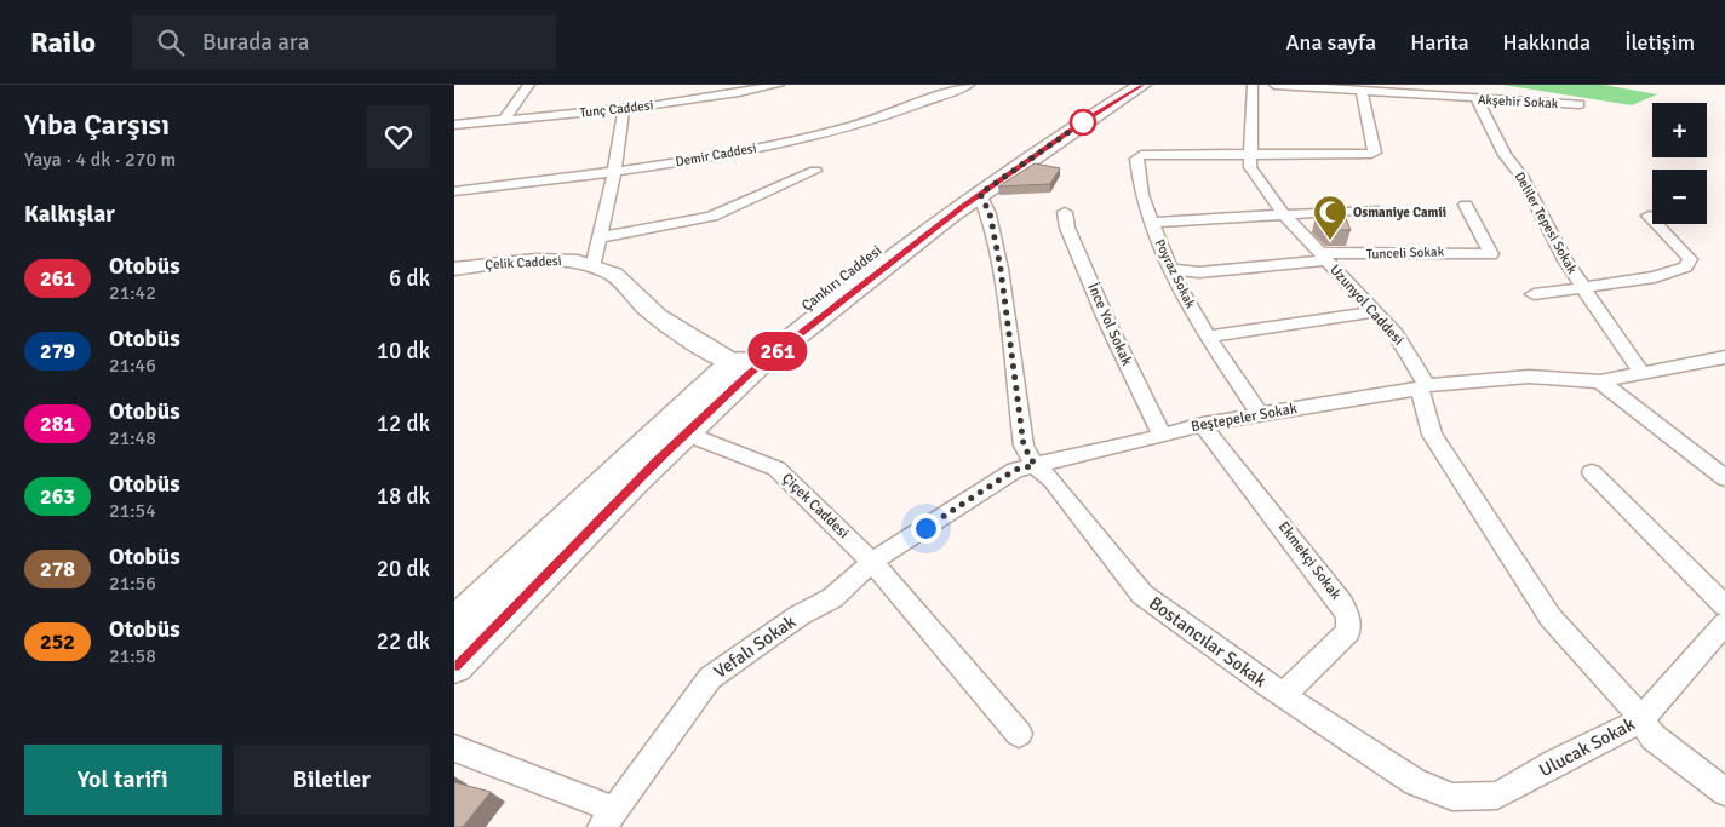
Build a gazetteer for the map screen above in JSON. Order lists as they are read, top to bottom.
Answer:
{
  "streets": {
    "main road": ["Çankırı Caddesi"],
    "street": [
      "Akşehir Sokak",
      "Tunç Caddesi",
      "Demir Caddesi",
      "Deliler Tepesi Sokak",
      "Tunceli Sokak",
      "Çelik Caddesi",
      "Poyraz Sokak",
      "Uzunyol Caddesi",
      "İnce Yol Sokak",
      "Beştepeler Sokak",
      "Çiçek Caddesi",
      "Ekmekçi Sokak",
      "Bostancılar Sokak",
      "Vefalı Sokak",
      "Ulucak Sokak"
    ]
  },
  "crossings": [
    ["Akşehir Sokak", "Deliler Tepesi Sokak"],
    ["Deliler Tepesi Sokak", "Beştepeler Sokak"],
    ["Tunceli Sokak", "Poyraz Sokak"],
    ["Tunceli Sokak", "Uzunyol Caddesi"],
    ["Poyraz Sokak", "Beştepeler Sokak"],
    ["Çankırı Caddesi", "Çiçek Caddesi"],
    ["Uzunyol Caddesi", "Beştepeler Sokak"],
    ["Uzunyol Caddesi", "Ulucak Sokak"],
    ["İnce Yol Sokak", "Beştepeler Sokak"],
    ["Beştepeler Sokak", "Ekmekçi Sokak"],
    ["Beştepeler Sokak", "Bostancılar Sokak"],
    ["Beştepeler Sokak", "Vefalı Sokak"],
    ["Çiçek Caddesi", "Vefalı Sokak"],
    ["Ekmekçi Sokak", "Bostancılar Sokak"],
    ["Bostancılar Sokak", "Vefalı Sokak"],
    ["Bostancılar Sokak", "Ulucak Sokak"]
  ],
  "places": {
    "mosque": ["Osmaniye Camii"]
  },
  "lines": ["bus line 261"],
  "page": {
    "header": "Railo",
    "search": "Burada ara",
    "nav": [
      "Ana sayfa",
      "Harita",
      "Hakkında",
      "İletişim"
    ],
    "heading": [
      ["Yıba Çarşısı", "Yaya · 4 dk · 270 m"],
      "Kalkışlar"
    ],
    "on_map": "261",
    "map_buttons": ["+", "−"],
    "list": [
      {
        "mark": "261",
        "name": "Otobüs",
        "note": "21:42",
        "value": "6 dk"
      },
      {
        "mark": "279",
        "name": "Otobüs",
        "note": "21:46",
        "value": "10 dk"
      },
      {
        "mark": "281",
        "name": "Otobüs",
        "note": "21:48",
        "value": "12 dk"
      },
      {
        "mark": "263",
        "name": "Otobüs",
        "note": "21:54",
        "value": "18 dk"
      },
      {
        "mark": "278",
        "name": "Otobüs",
        "note": "21:56",
        "value": "20 dk"
      },
      {
        "mark": "252",
        "name": "Otobüs",
        "note": "21:58",
        "value": "22 dk"
      }
    ],
    "buttons": ["Yol tarifi", "Biletler"]
  }
}
